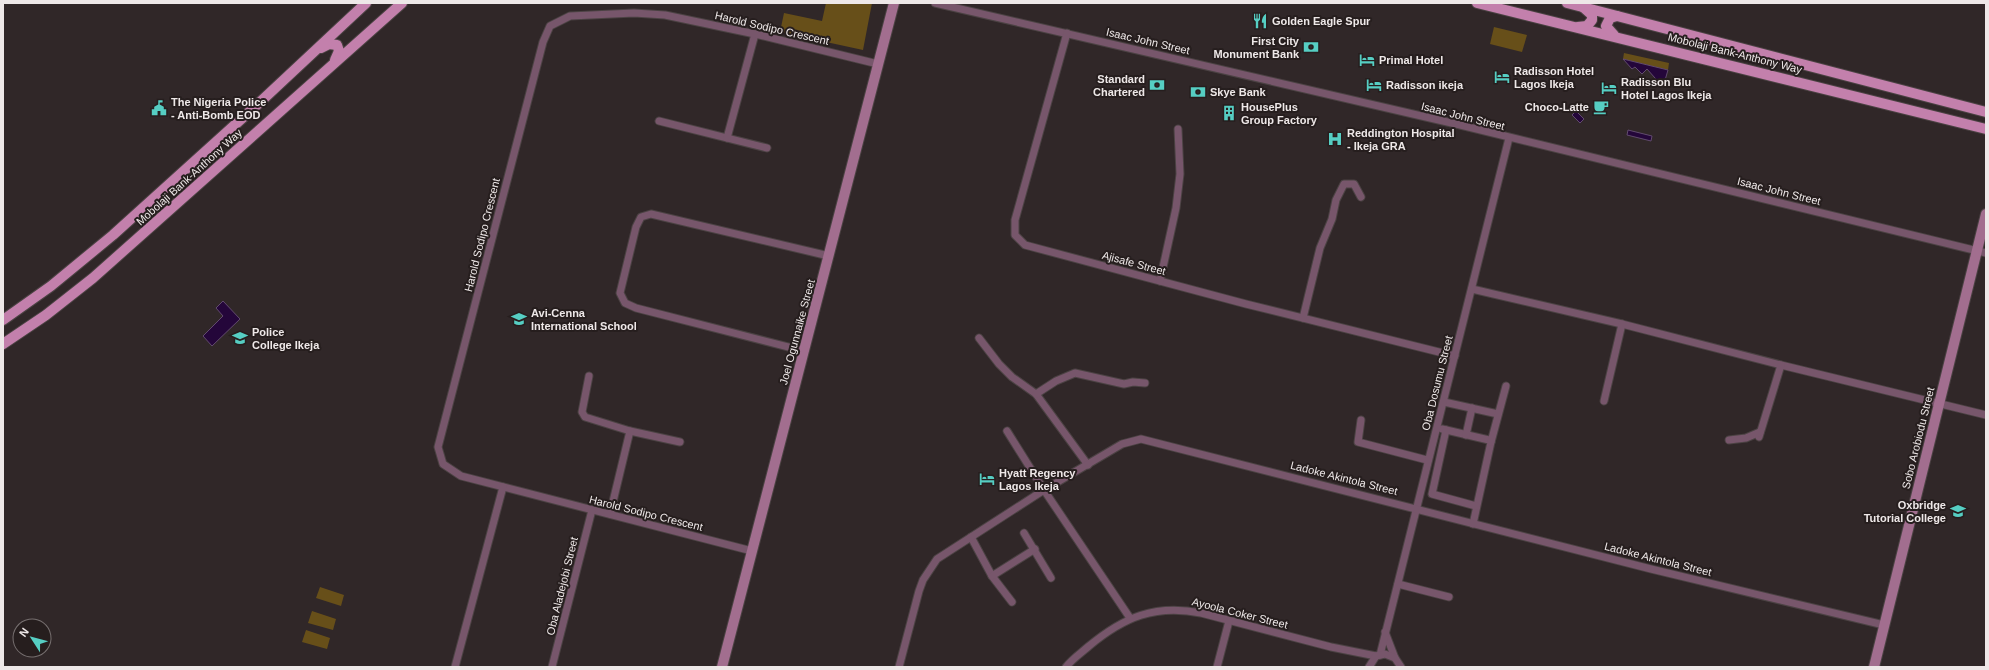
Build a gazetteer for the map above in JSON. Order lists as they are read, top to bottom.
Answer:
{
  "streets": {
    "main road": ["Mobolaji Bank-Anthony Way"],
    "street": [
      "Harold Sodipo Crescent",
      "Isaac John Street",
      "Ajisafe Street",
      "Joel Ogunnaike Street",
      "Oba Dosumu Street",
      "Sobo Arobiodu Street",
      "Ladoke Akintola Street",
      "Oba Aladejobi Street",
      "Ayoola Coker Street"
    ]
  },
  "crossings": [
    ["Harold Sodipo Crescent", "Joel Ogunnaike Street"],
    ["Harold Sodipo Crescent", "Oba Aladejobi Street"],
    ["Isaac John Street", "Ajisafe Street"],
    ["Isaac John Street", "Oba Dosumu Street"],
    ["Isaac John Street", "Sobo Arobiodu Street"],
    ["Ajisafe Street", "Oba Dosumu Street"],
    ["Oba Dosumu Street", "Ladoke Akintola Street"],
    ["Oba Dosumu Street", "Ayoola Coker Street"],
    ["Sobo Arobiodu Street", "Ladoke Akintola Street"]
  ],
  "places": {
    "restaurant": ["Golden Eagle Spur"],
    "bank": ["First City Monument Bank", "Standard Chartered", "Skye Bank"],
    "hotel": [
      "Primal Hotel",
      "Radisson Hotel Lagos Ikeja",
      "Radisson ikeja",
      "Radisson Blu Hotel Lagos Ikeja",
      "Hyatt Regency Lagos Ikeja"
    ],
    "cafe": ["Choco-Latte"],
    "public building": ["The Nigeria Police - Anti-Bomb EOD"],
    "building": ["HousePlus Group Factory"],
    "hospital": ["Reddington Hospital - Ikeja GRA"],
    "school or university": ["Avi-Cenna International School", "Police College Ikeja", "Oxbridge Tutorial College"]
  },
  "north": "top left"
}
